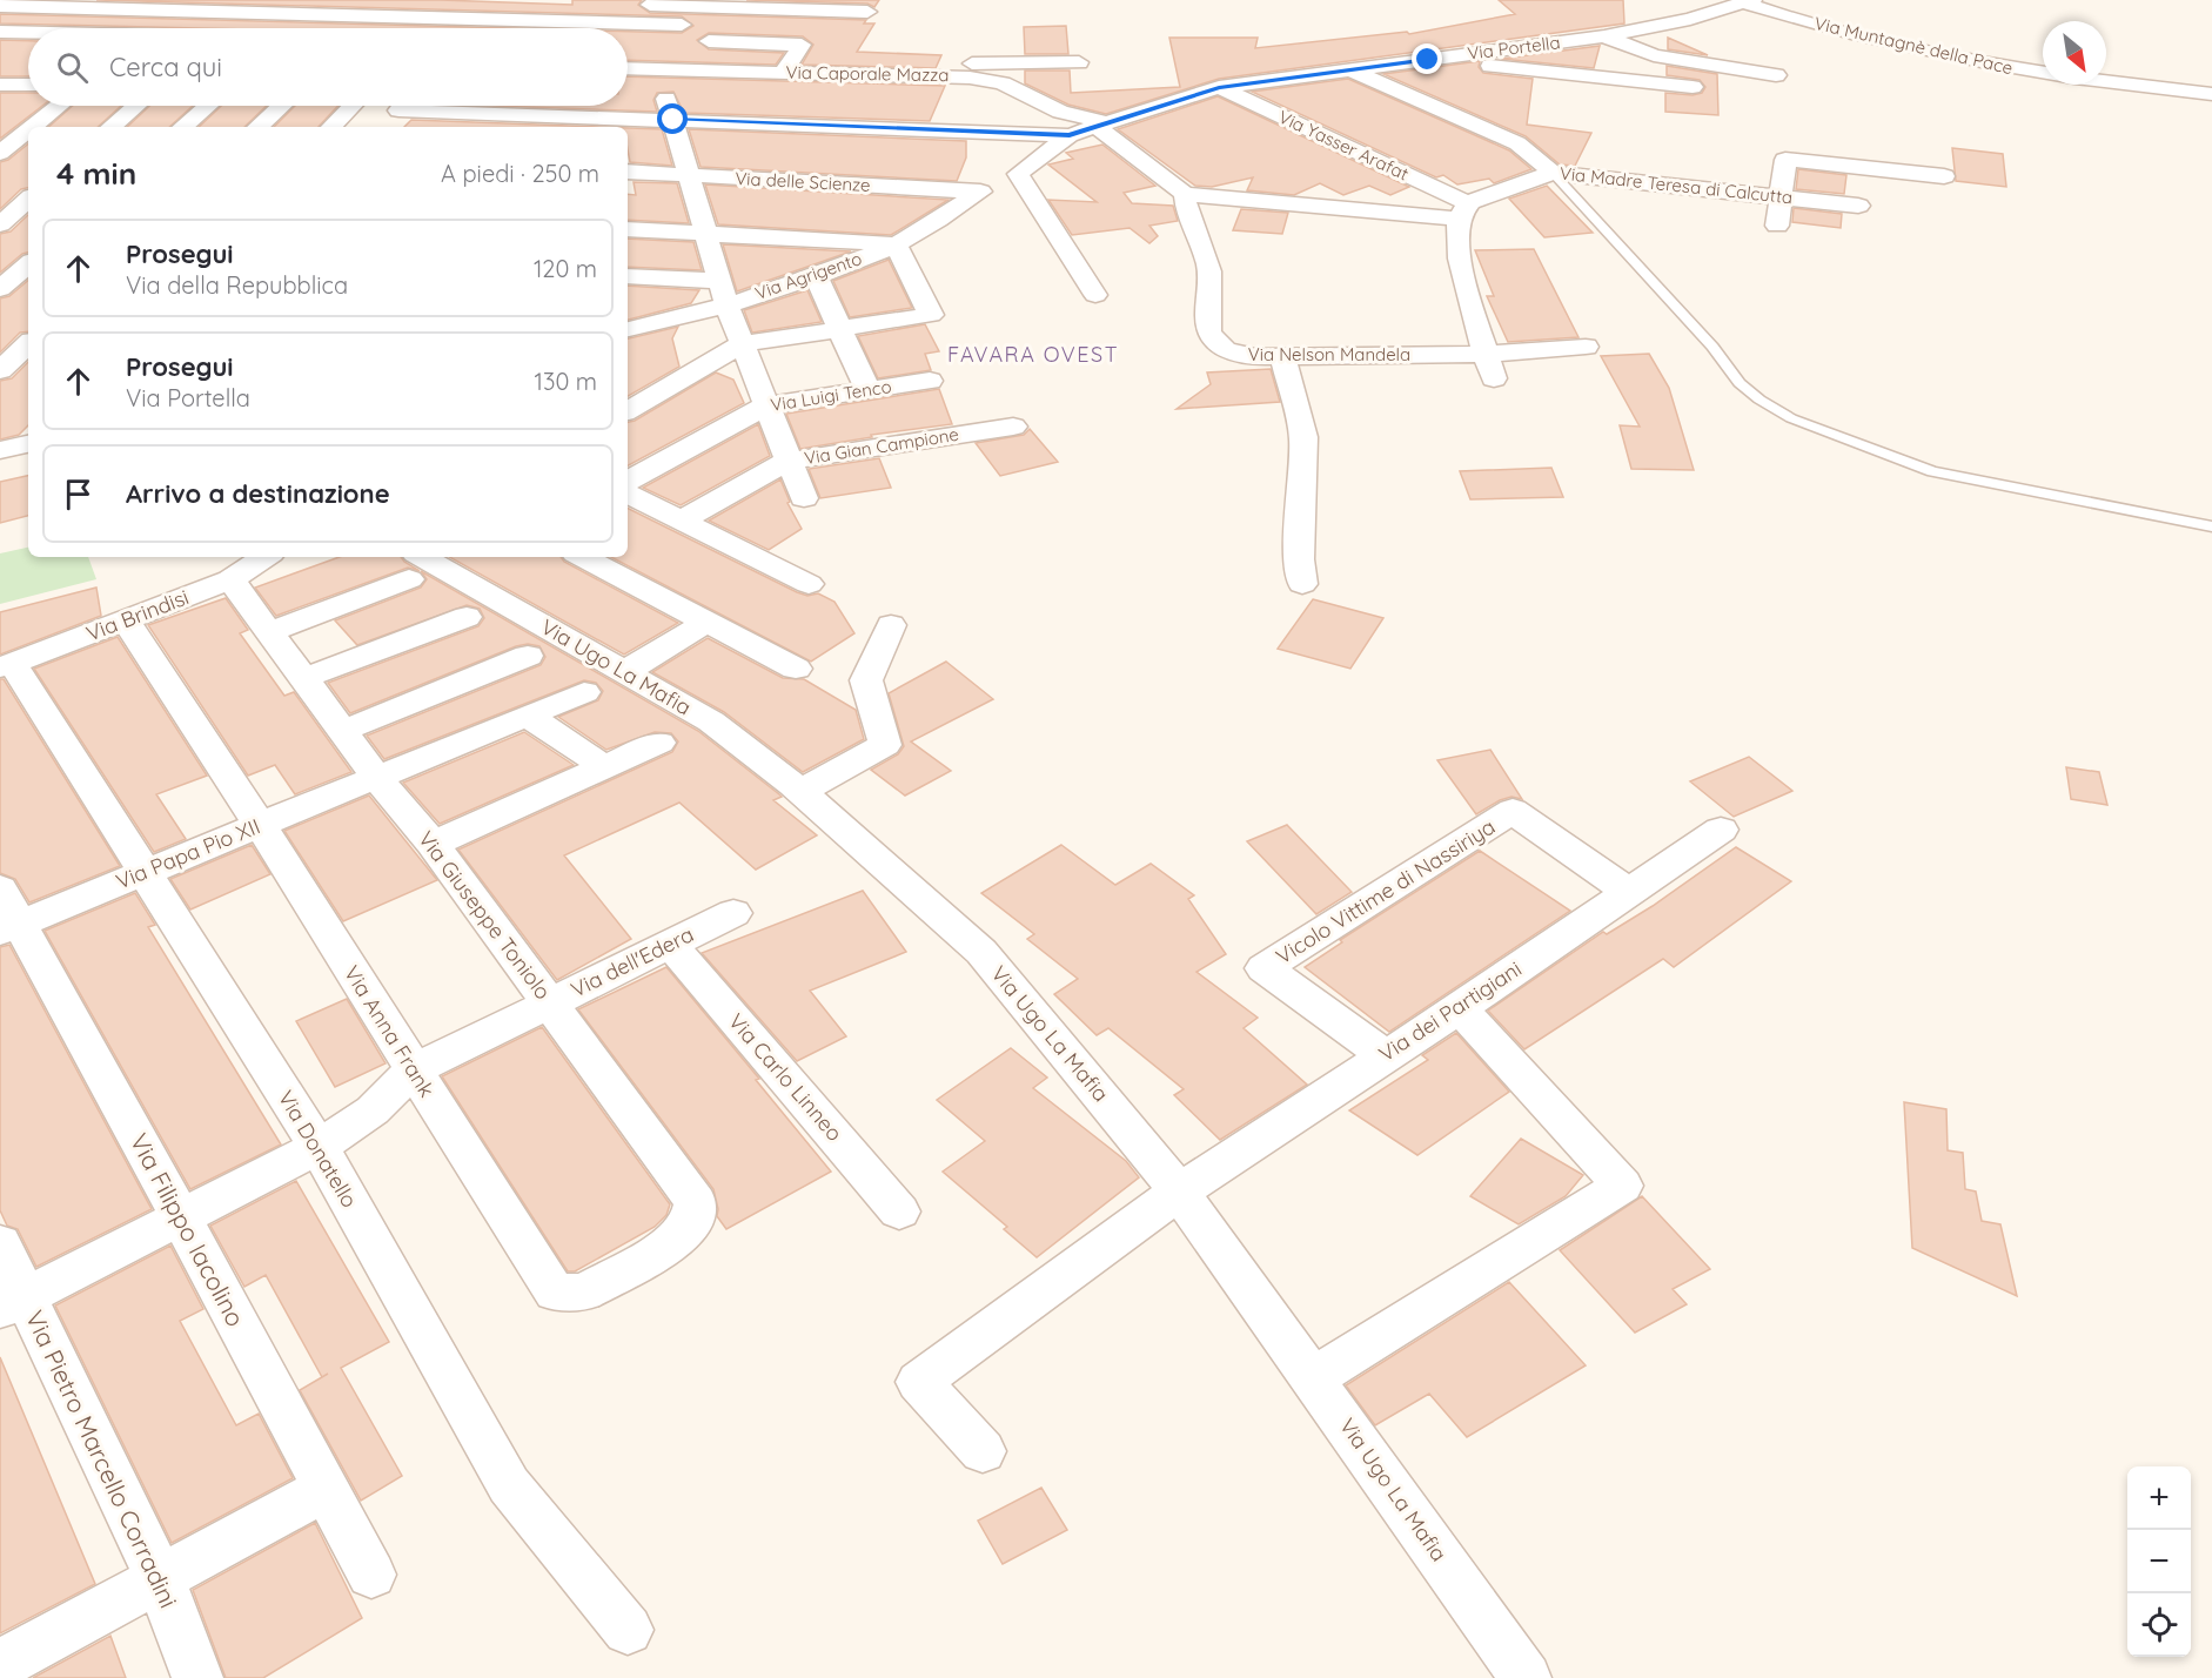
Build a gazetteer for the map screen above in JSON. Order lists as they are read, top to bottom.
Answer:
{
  "streets": {
    "street": [
      "Via Muntagnè della Pace",
      "Via Portella",
      "Via Caporale Mazza",
      "Via Yasser Arafat",
      "Via delle Scienze",
      "Via Madre Teresa di Calcutta",
      "Via Agrigento",
      "Via Nelson Mandela",
      "Via Luigi Tenco",
      "Via Gian Campione",
      "Via Brindisi",
      "Via Ugo La Mafia",
      "Via Papa Pio XII",
      "Vicolo Vittime di Nassiriya",
      "Via Giuseppe Toniolo",
      "Via dell'Edera",
      "Via dei Partigiani",
      "Via Anna Frank",
      "Via Carlo Linneo",
      "Via Donatello",
      "Via Filippo Iacolino",
      "Via Pietro Marcello Corradini"
    ]
  },
  "crossings": [
    ["Via Muntagnè della Pace", "Via Portella"],
    ["Via Portella", "Via Caporale Mazza"],
    ["Via Portella", "Via Yasser Arafat"],
    ["Via Portella", "Via Madre Teresa di Calcutta"],
    ["Via delle Scienze", "Via Agrigento"],
    ["Via Brindisi", "Via Giuseppe Toniolo"],
    ["Via Brindisi", "Via Anna Frank"],
    ["Via Brindisi", "Via Donatello"],
    ["Via Ugo La Mafia", "Via dei Partigiani"],
    ["Via Papa Pio XII", "Via Giuseppe Toniolo"],
    ["Via Papa Pio XII", "Via Anna Frank"],
    ["Via Papa Pio XII", "Via Donatello"],
    ["Via Papa Pio XII", "Via Filippo Iacolino"],
    ["Vicolo Vittime di Nassiriya", "Via dei Partigiani"],
    ["Via Giuseppe Toniolo", "Via dell'Edera"],
    ["Via Giuseppe Toniolo", "Via Anna Frank"],
    ["Via dell'Edera", "Via Anna Frank"],
    ["Via dell'Edera", "Via Carlo Linneo"],
    ["Via dell'Edera", "Via Donatello"],
    ["Via dell'Edera", "Via Filippo Iacolino"],
    ["Via dell'Edera", "Via Pietro Marcello Corradini"]
  ],
  "districts": ["FAVARA OVEST"],
  "north": "bottom right",
  "page": {
    "search": "Cerca qui",
    "heading": ["4 min", "A piedi · 250 m"],
    "list": [
      ["Prosegui", "Via della Repubblica", "120 m"],
      ["Prosegui", "Via Portella", "130 m"],
      "Arrivo a destinazione"
    ],
    "map_buttons": ["+", "−"]
  }
}
